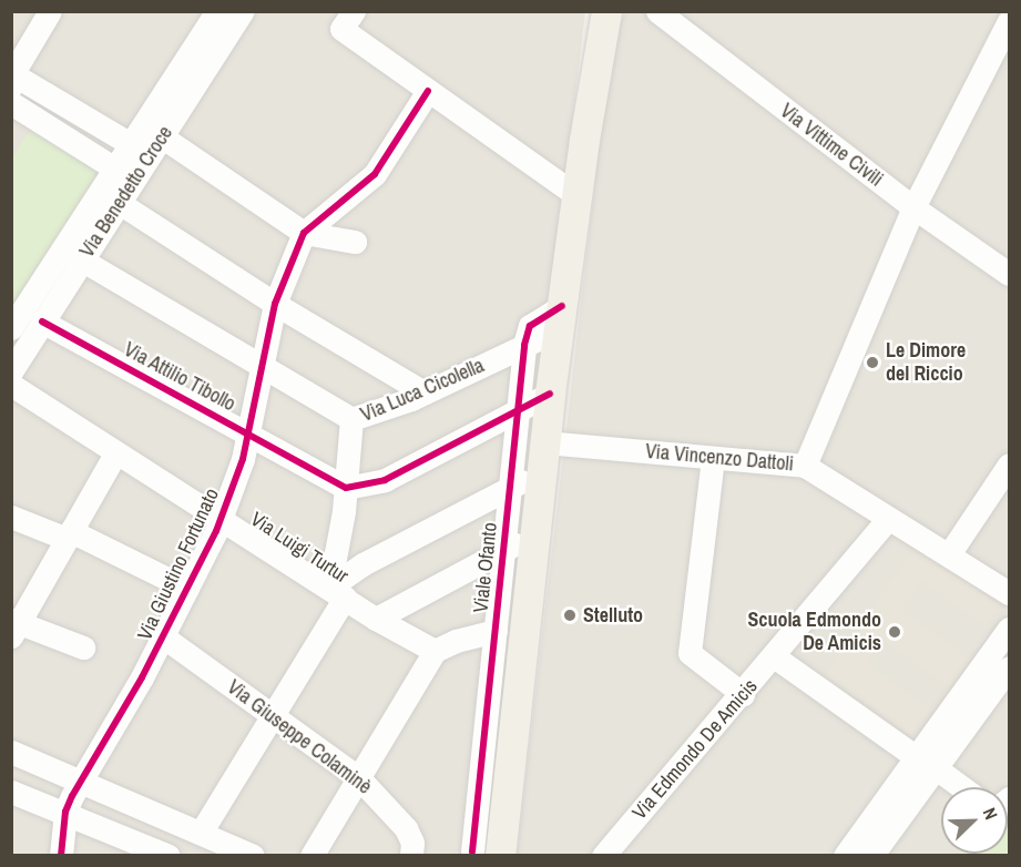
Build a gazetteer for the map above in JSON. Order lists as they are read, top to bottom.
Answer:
{
  "streets": {
    "main road": ["Viale Ofanto"],
    "street": [
      "Via Vittime Civili",
      "Via Benedetto Croce",
      "Via Attilio Tibollo",
      "Via Luca Cicolella",
      "Via Vincenzo Dattoli",
      "Via Luigi Turtur",
      "Via Giustino Fortunato",
      "Via Giuseppe Colaminè",
      "Via Edmondo De Amicis"
    ]
  },
  "crossings": [
    ["Via Benedetto Croce", "Via Attilio Tibollo"],
    ["Via Benedetto Croce", "Via Luca Cicolella"],
    ["Via Attilio Tibollo", "Via Giustino Fortunato"],
    ["Via Luca Cicolella", "Via Giustino Fortunato"],
    ["Via Luca Cicolella", "Viale Ofanto"],
    ["Via Vincenzo Dattoli", "Viale Ofanto"],
    ["Via Vincenzo Dattoli", "Via Edmondo De Amicis"],
    ["Via Luigi Turtur", "Via Giustino Fortunato"],
    ["Via Luigi Turtur", "Viale Ofanto"],
    ["Via Giustino Fortunato", "Via Giuseppe Colaminè"]
  ],
  "places": ["Le Dimore del Riccio", "Stelluto", "Scuola Edmondo De Amicis"],
  "north": "top right"
}
